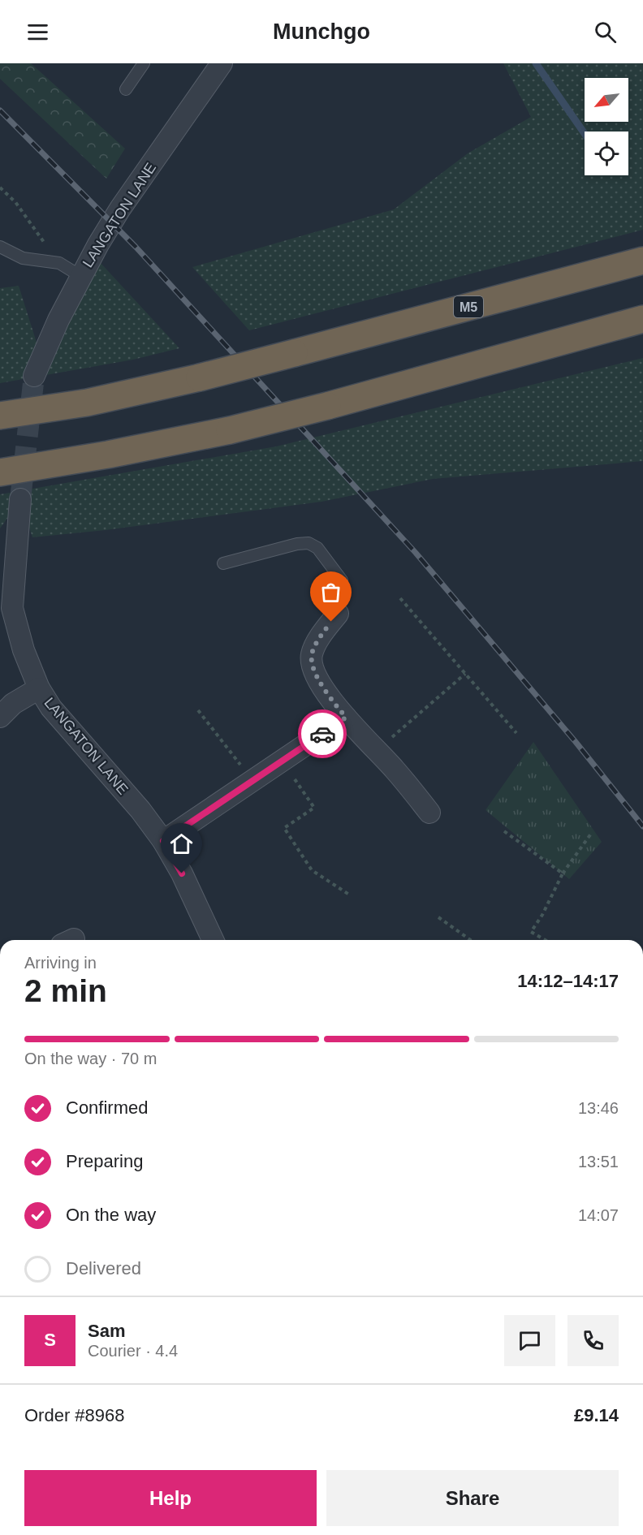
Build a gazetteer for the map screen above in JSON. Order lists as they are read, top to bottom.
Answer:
{
  "streets": {
    "highway": ["M5"],
    "street": ["LANGATON LANE"]
  },
  "north": "bottom left",
  "page": {
    "header": "Munchgo",
    "heading": ["2 min", "Arriving in", "14:12–14:17"],
    "panel": [
      "Sam",
      "Courier · 4.4",
      "Order #8968",
      "£9.14"
    ],
    "bar": "On the way · 70 m",
    "list": [
      ["Confirmed", "13:46"],
      ["Preparing", "13:51"],
      ["On the way", "14:07"],
      "Delivered"
    ],
    "round": "S",
    "buttons": ["Help", "Share"]
  }
}
